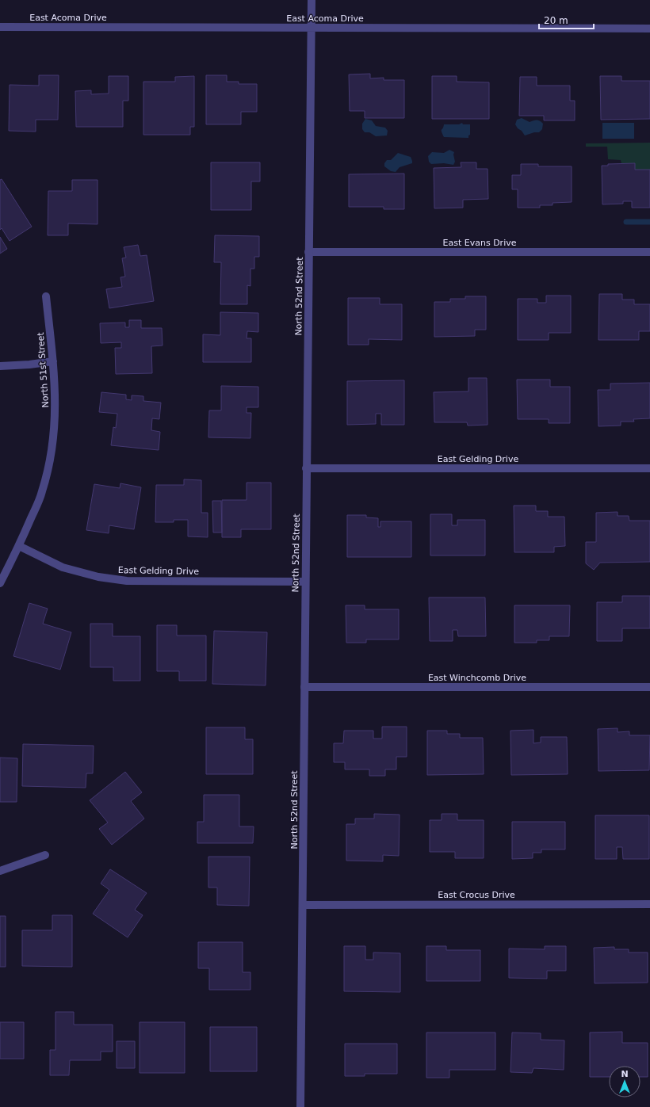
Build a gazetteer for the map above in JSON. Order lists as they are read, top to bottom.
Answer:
{
  "streets": {
    "street": [
      "East Acoma Drive",
      "East Evans Drive",
      "North 52nd Street",
      "North 51st Street",
      "East Gelding Drive",
      "East Winchcomb Drive",
      "East Crocus Drive"
    ]
  },
  "crossings": [
    ["East Acoma Drive", "North 52nd Street"],
    ["East Evans Drive", "North 52nd Street"],
    ["North 52nd Street", "East Gelding Drive"],
    ["North 52nd Street", "East Winchcomb Drive"],
    ["North 52nd Street", "East Crocus Drive"],
    ["North 51st Street", "East Gelding Drive"]
  ],
  "scale_bar": "20 m",
  "north": "top"
}
